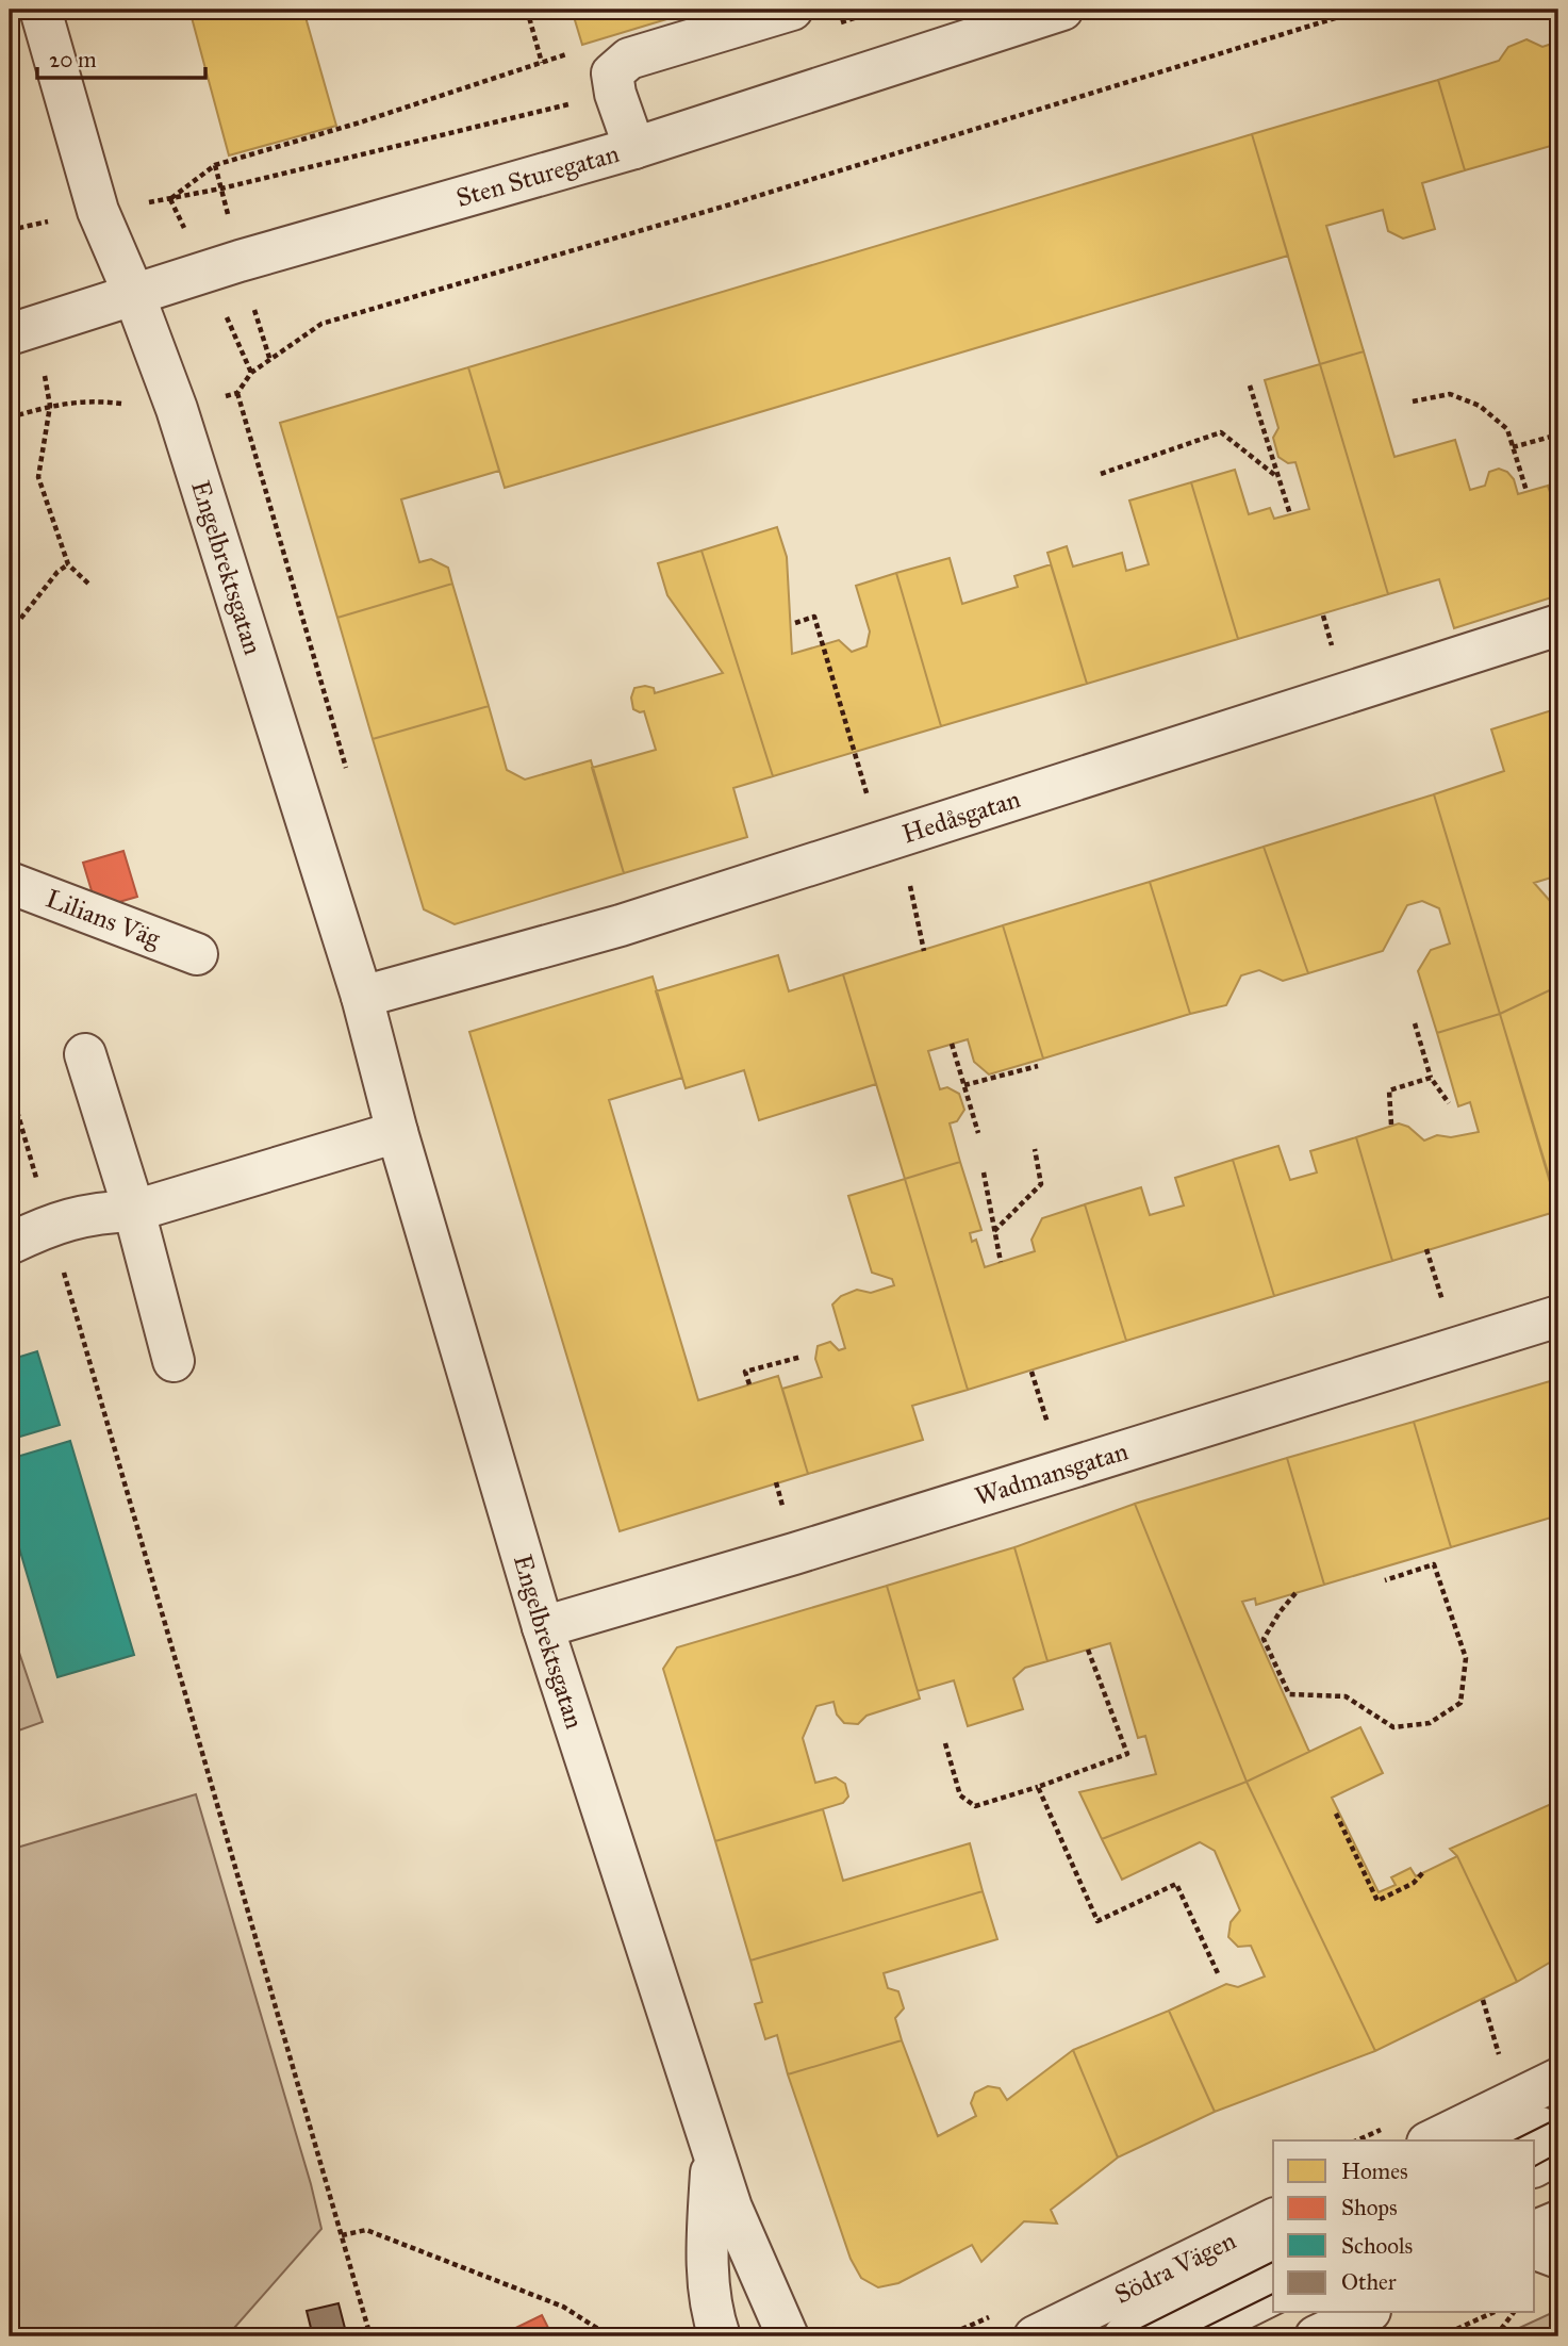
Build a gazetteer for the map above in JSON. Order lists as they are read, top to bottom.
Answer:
{
  "streets": {
    "street": [
      "Sten Sturegatan",
      "Engelbrektsgatan",
      "Hedåsgatan",
      "Lilians Väg",
      "Wadmansgatan",
      "Södra Vägen"
    ]
  },
  "crossings": [
    ["Sten Sturegatan", "Engelbrektsgatan"],
    ["Engelbrektsgatan", "Hedåsgatan"],
    ["Engelbrektsgatan", "Wadmansgatan"]
  ],
  "legend": [
    "Homes",
    "Shops",
    "Schools",
    "Other"
  ],
  "scale_bar": "20 m"
}
